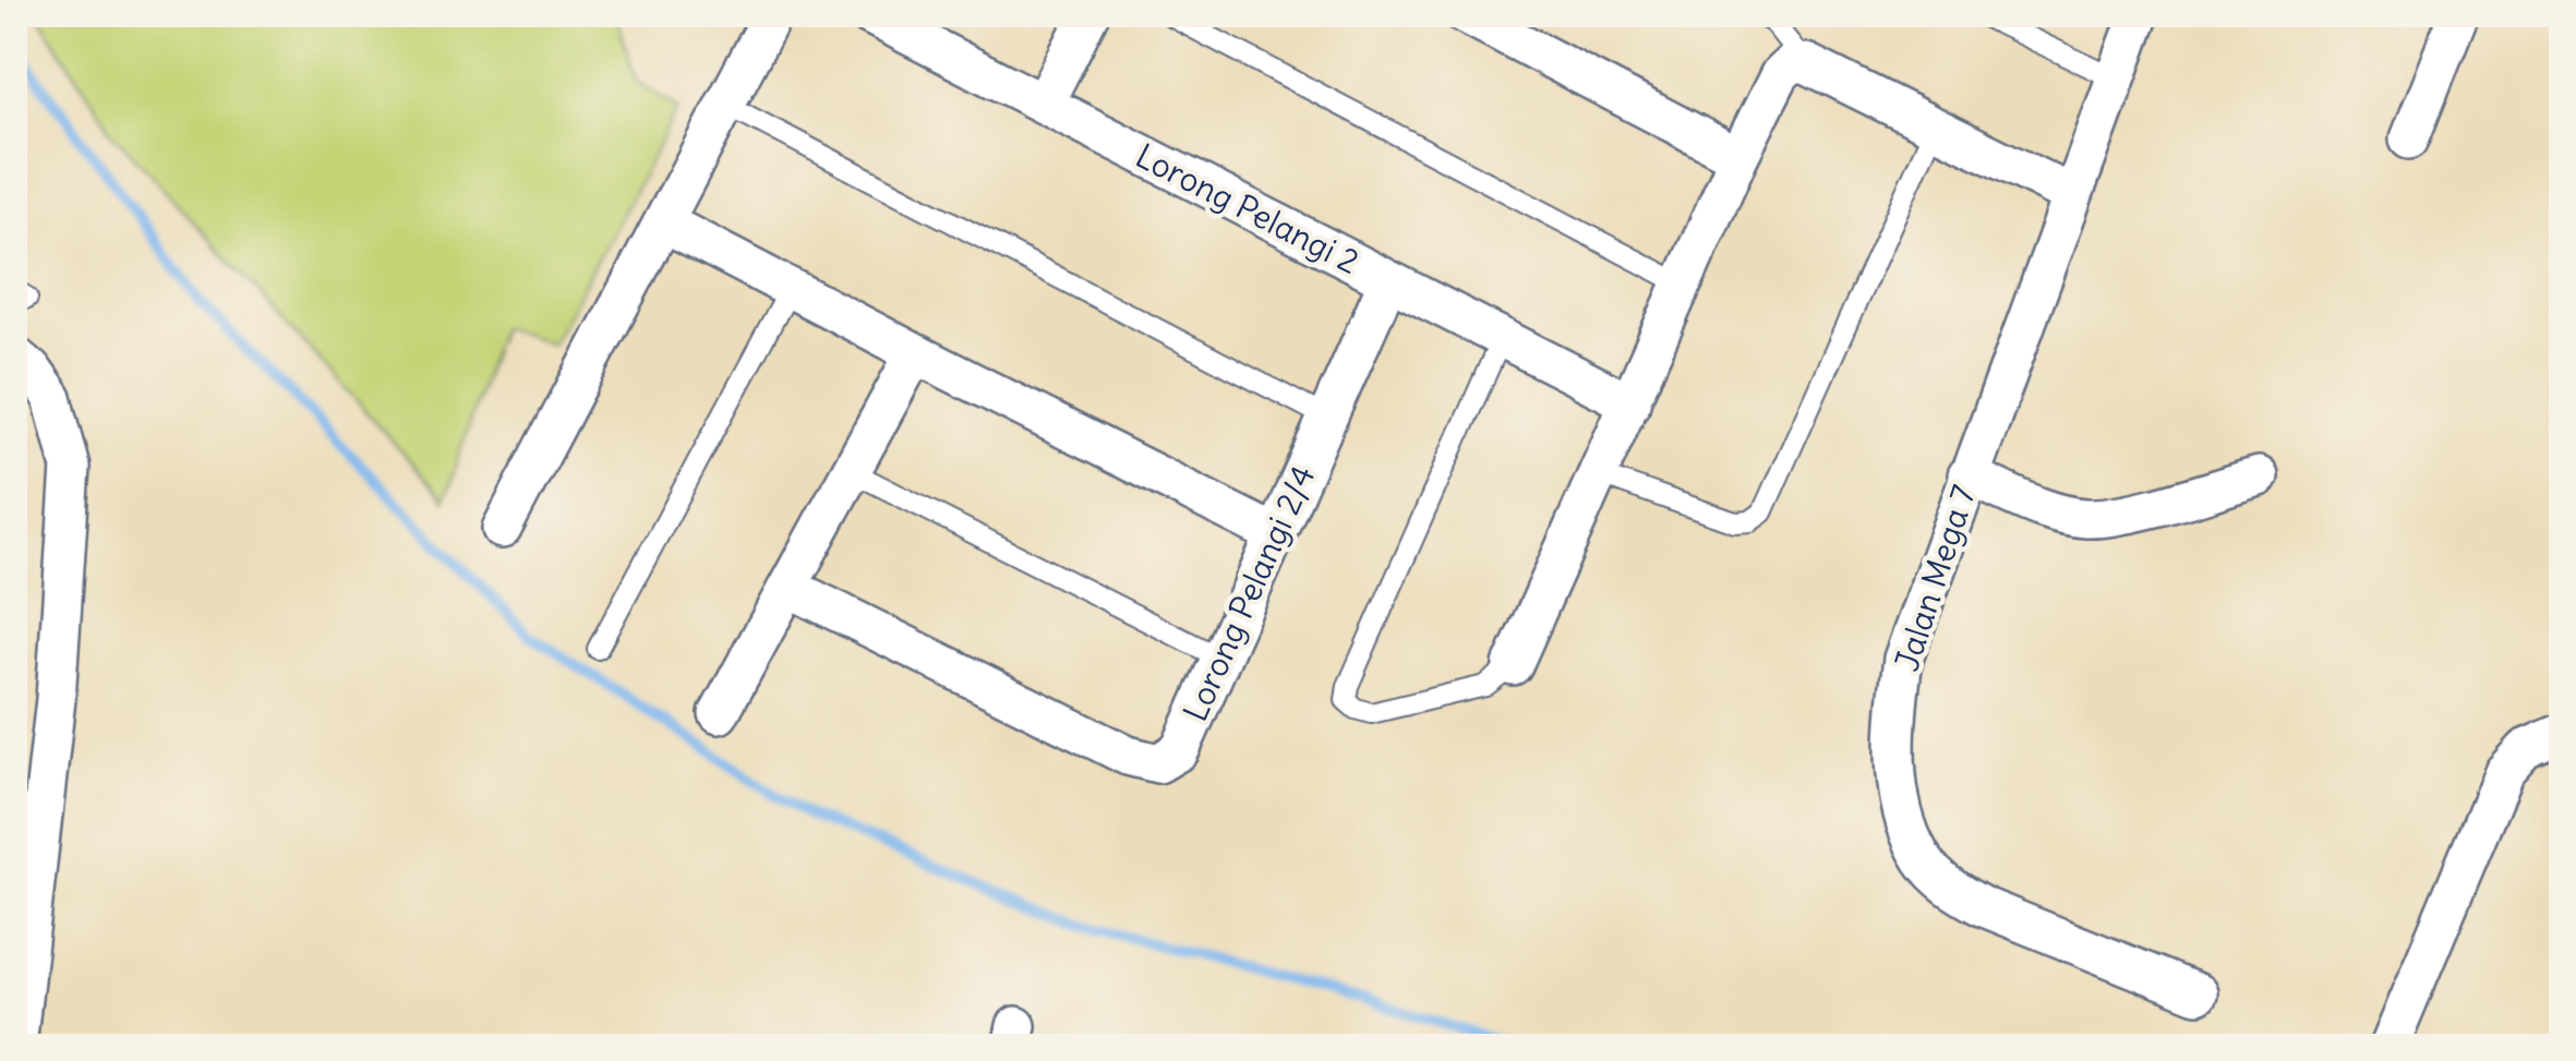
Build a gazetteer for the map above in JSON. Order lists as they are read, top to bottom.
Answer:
{
  "streets": {
    "street": ["Lorong Pelangi 2", "Jalan Mega 7", "Lorong Pelangi 2/4"]
  },
  "crossings": [
    ["Lorong Pelangi 2", "Lorong Pelangi 2/4"]
  ]
}
